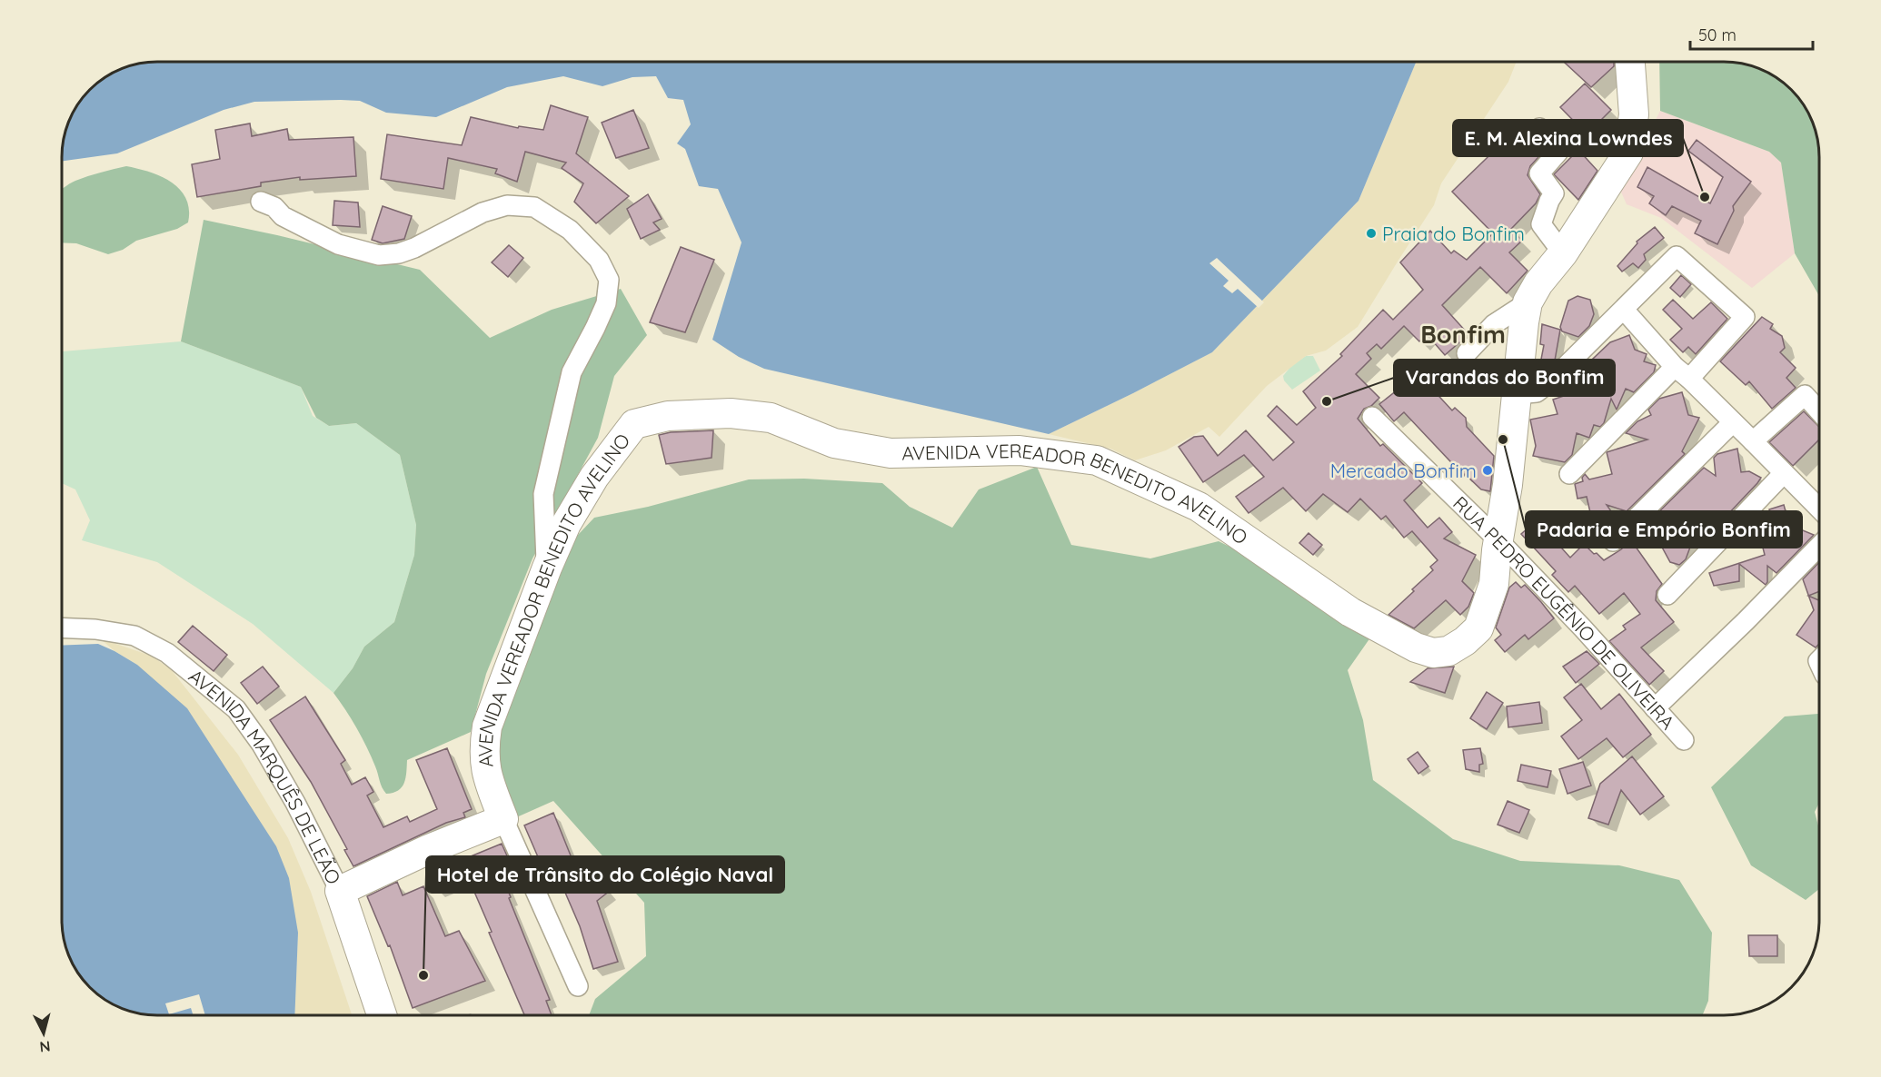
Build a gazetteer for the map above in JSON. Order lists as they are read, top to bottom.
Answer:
{
  "streets": {
    "main road": ["AVENIDA VEREADOR BENEDITO AVELINO", "AVENIDA MARQUÊS DE LEÃO"],
    "street": ["RUA PEDRO EUGÊNIO DE OLIVEIRA"]
  },
  "crossings": [
    ["AVENIDA VEREADOR BENEDITO AVELINO", "RUA PEDRO EUGÊNIO DE OLIVEIRA"]
  ],
  "districts": ["Bonfim"],
  "places": [
    "E. M. Alexina Lowndes",
    "Praia do Bonfim",
    "Varandas do Bonfim",
    "Padaria e Empório Bonfim",
    "Mercado Bonfim",
    "Hotel de Trânsito do Colégio Naval"
  ],
  "scale_bar": "50 m",
  "north": "bottom"
}
